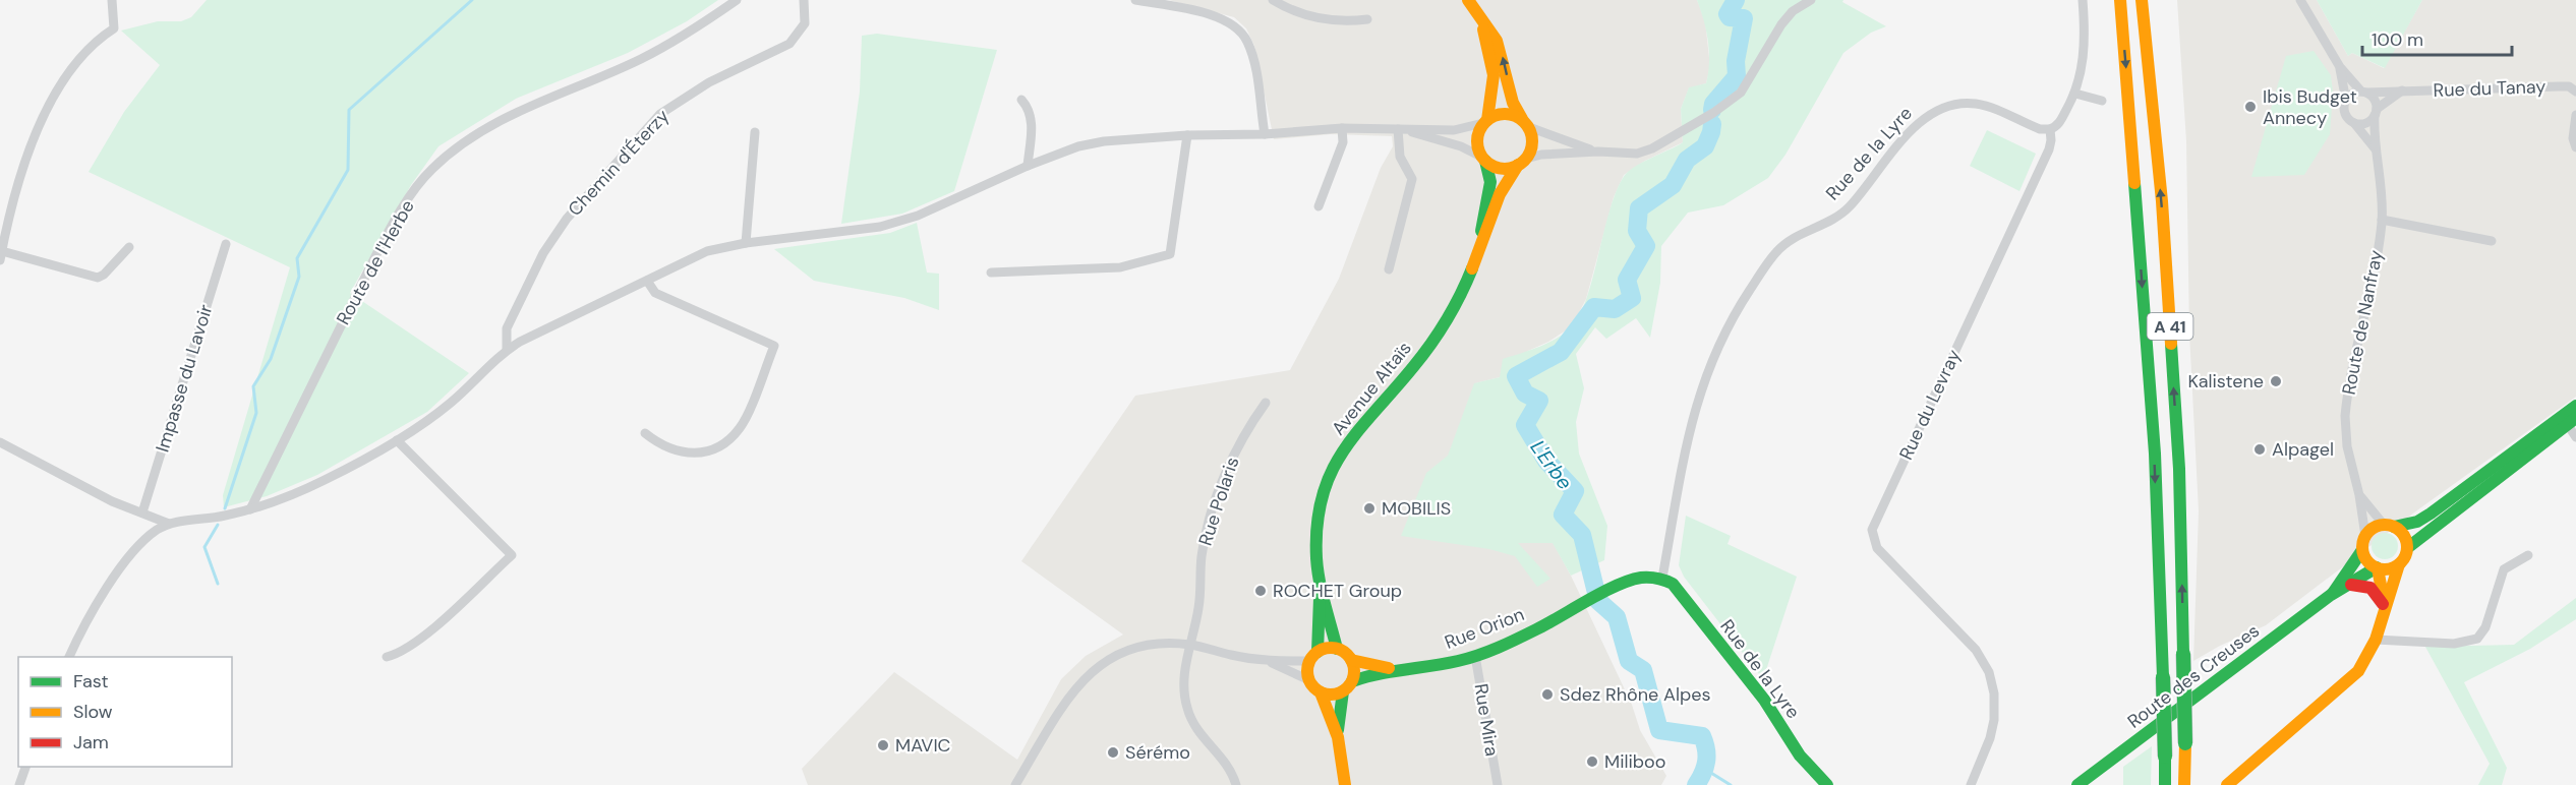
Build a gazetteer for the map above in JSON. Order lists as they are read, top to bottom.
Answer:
{
  "streets": {
    "main road": [
      "Rue de la Lyre",
      "A 41",
      "Avenue Altaïs",
      "Rue Orion",
      "Route des Creuses"
    ],
    "street": [
      "Rue du Tanay",
      "Chemin d'Éterzy",
      "Route de l'Herbe",
      "Route de Nanfray",
      "Impasse du Lavoir",
      "Rue du Levray",
      "Rue Polaris",
      "Rue Mira"
    ]
  },
  "crossings": [
    ["Rue du Tanay", "Route de Nanfray"],
    ["Rue de la Lyre", "Rue du Levray"],
    ["Rue de la Lyre", "Rue Orion"],
    ["Route de Nanfray", "Route des Creuses"],
    ["Avenue Altaïs", "Rue Orion"],
    ["Rue Orion", "Rue Mira"]
  ],
  "water": ["L'Erbe"],
  "places": [
    "Ibis Budget Annecy",
    "Kalistene",
    "Alpagel",
    "MOBILIS",
    "ROCHET Group",
    "Sdez Rhône Alpes",
    "MAVIC",
    "Sérémo",
    "Miliboo"
  ],
  "legend": ["Fast", "Slow", "Jam"],
  "scale_bar": "100 m"
}
